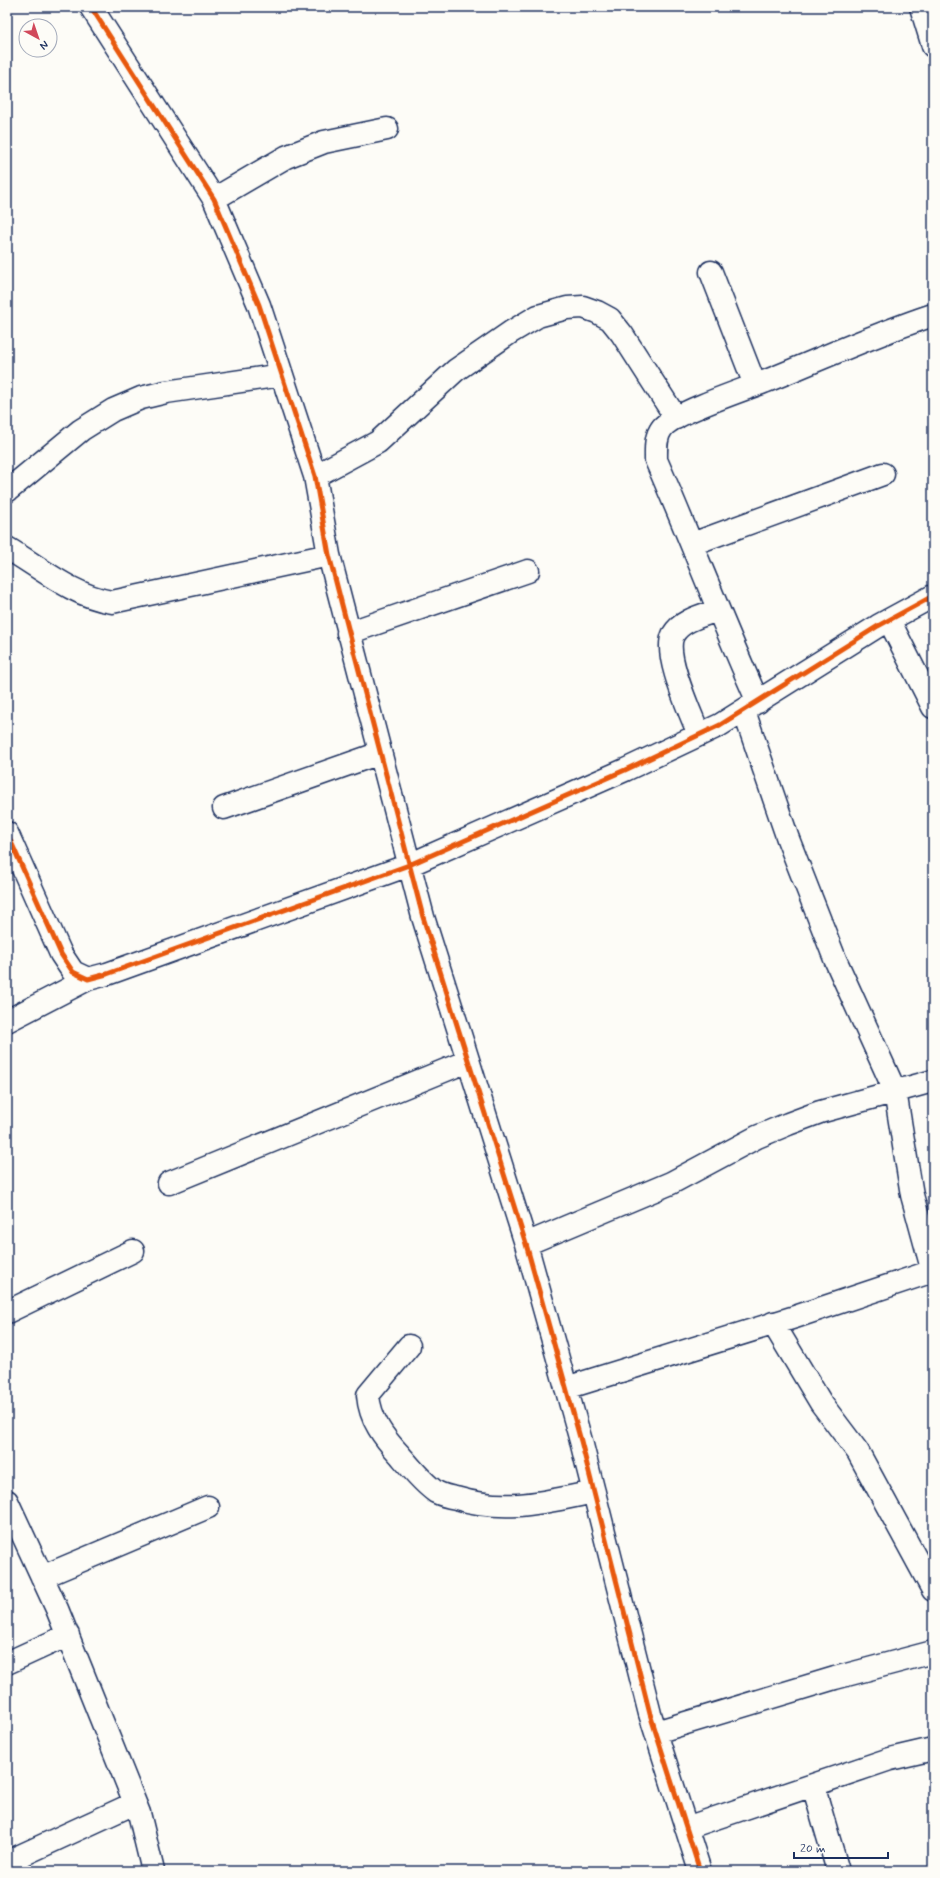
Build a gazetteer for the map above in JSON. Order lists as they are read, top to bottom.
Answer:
{
  "scale_bar": "20 m",
  "north": "bottom right"
}
